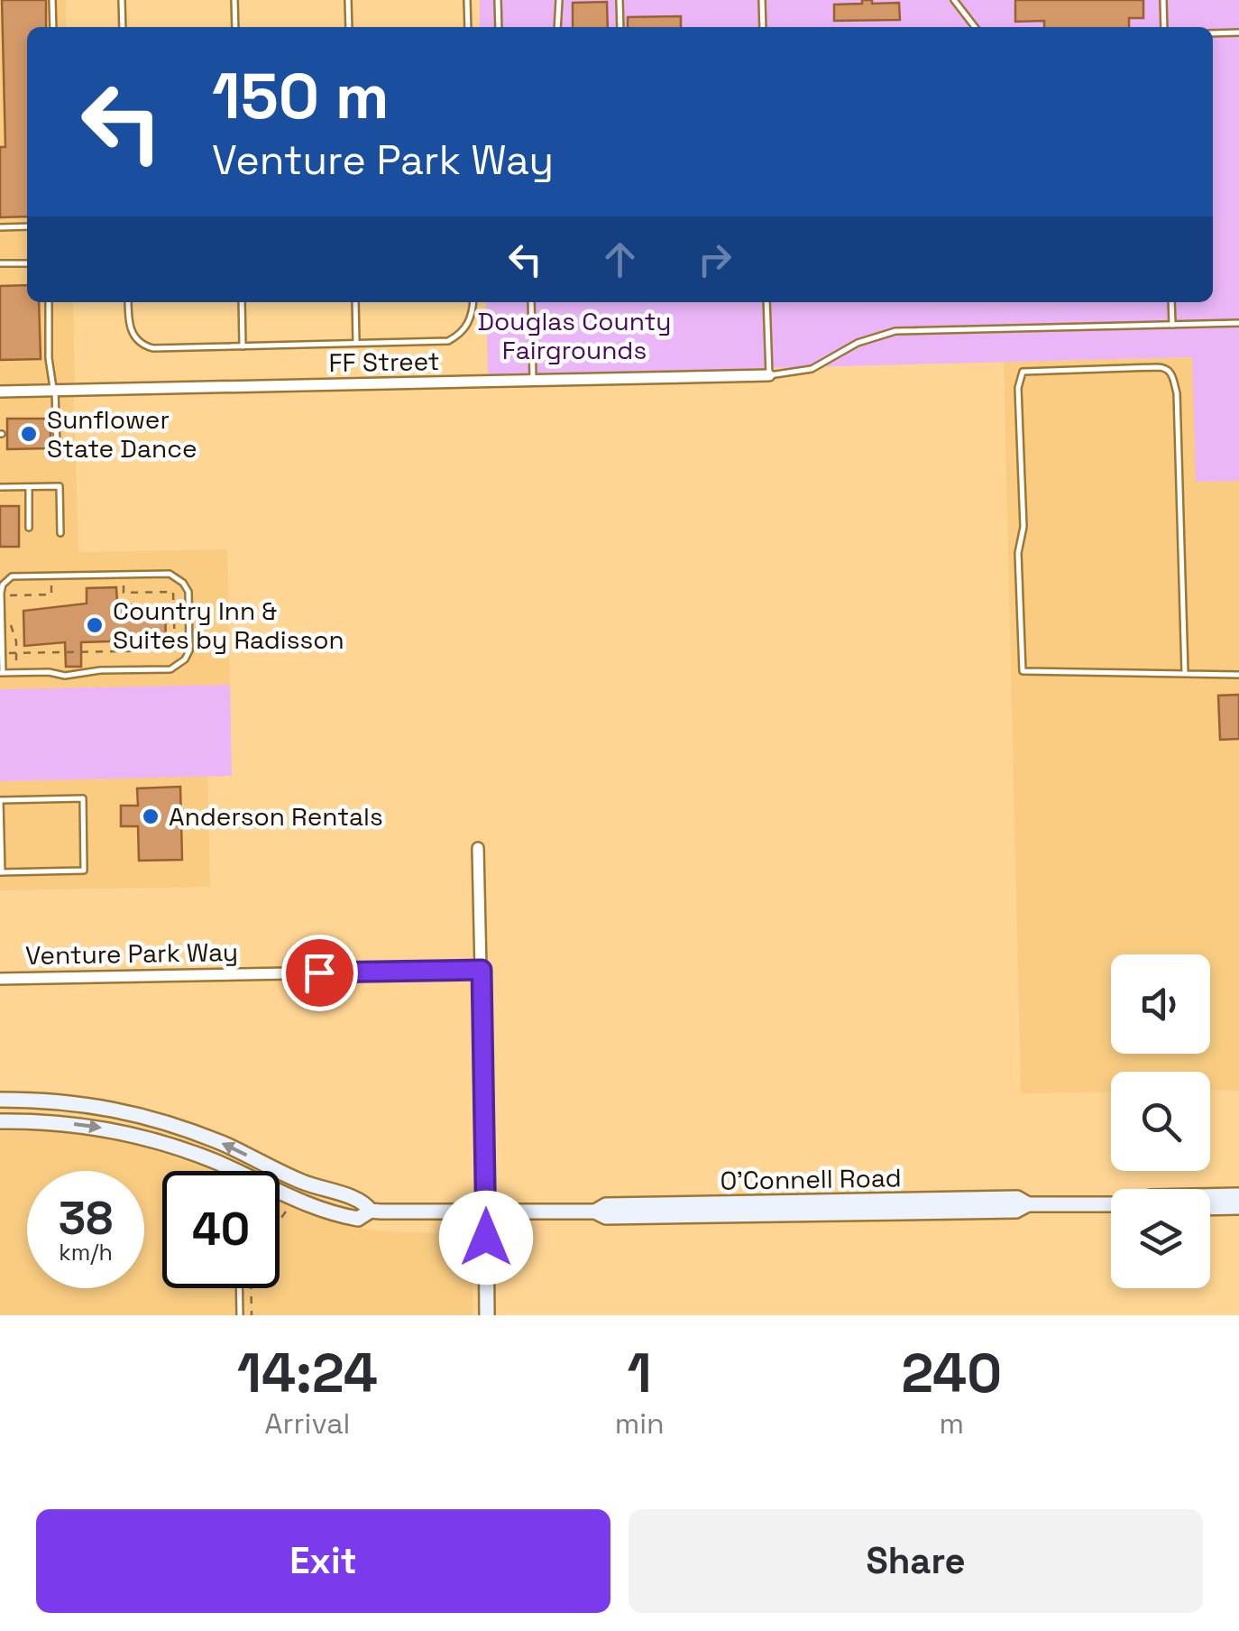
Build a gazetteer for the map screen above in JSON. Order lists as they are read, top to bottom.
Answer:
{
  "streets": {
    "street": ["FF Street", "Venture Park Way", "O'Connell Road"]
  },
  "parks": ["Douglas County Fairgrounds"],
  "places": ["Sunflower State Dance", "Country Inn & Suites by Radisson", "Anderson Rentals"],
  "page": {
    "turn": ["150 m", "Venture Park Way"],
    "speed": "38 km/h",
    "limit": "40",
    "eta": [
      "14:24",
      "Arrival",
      "1",
      "min",
      "240",
      "m"
    ],
    "buttons": ["Exit", "Share"]
  }
}
